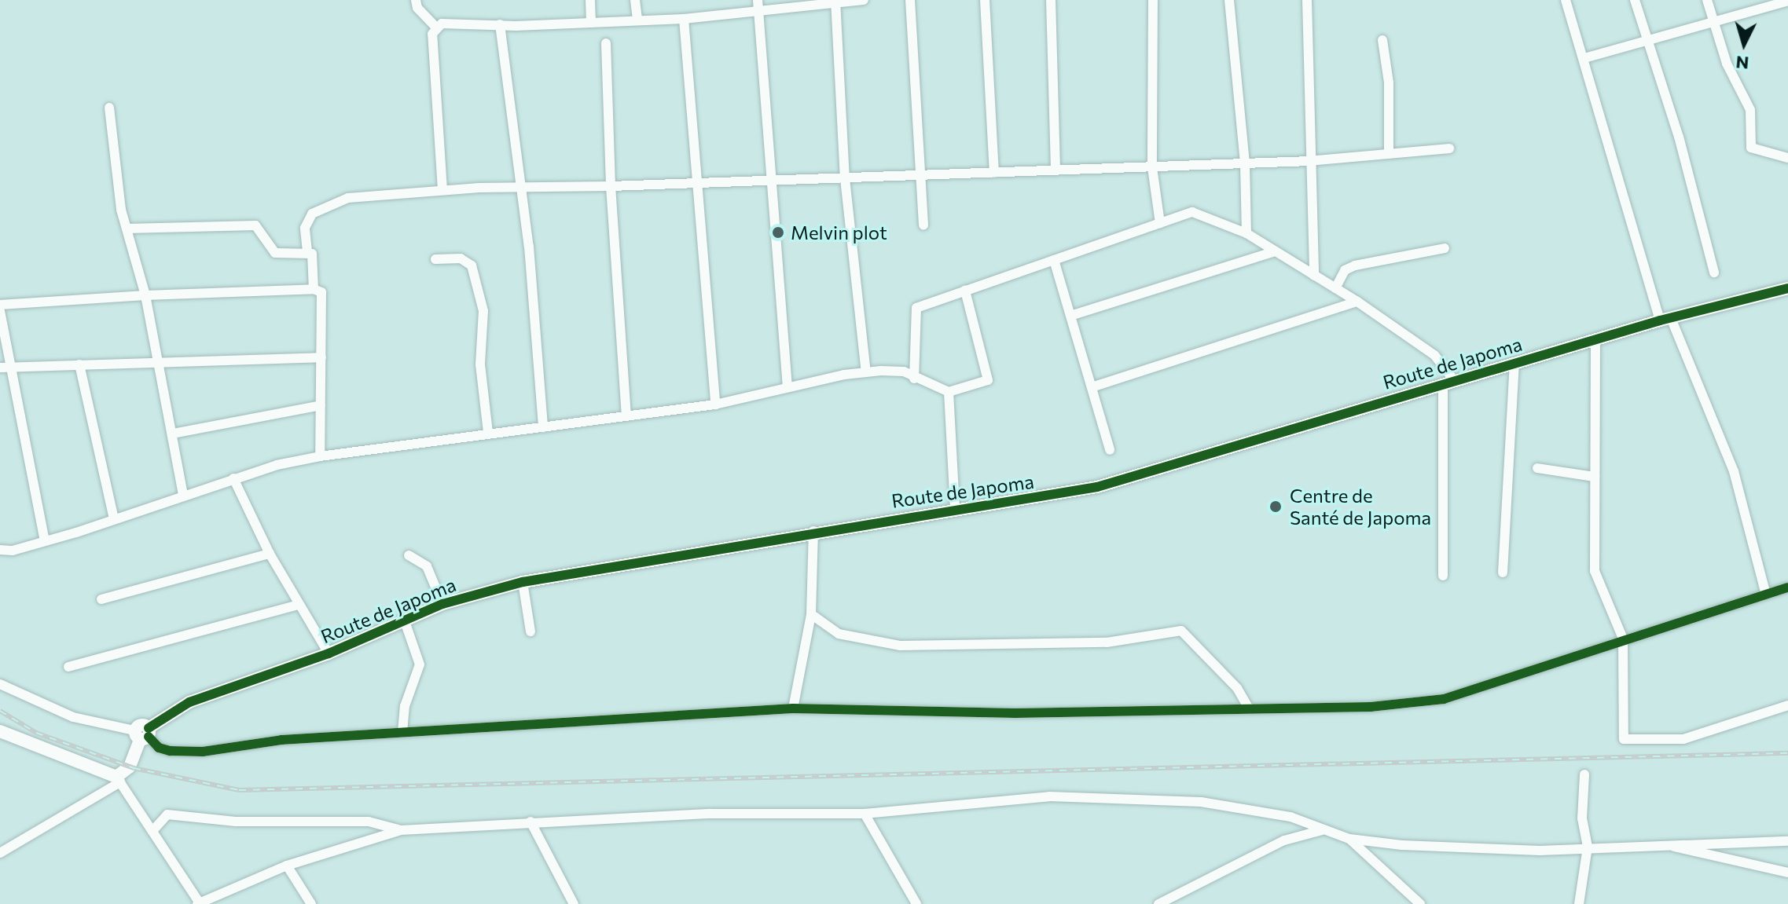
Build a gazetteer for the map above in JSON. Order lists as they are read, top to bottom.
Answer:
{
  "streets": {
    "street": ["Route de Japoma"]
  },
  "places": ["Melvin plot", "Centre de Santé de Japoma"],
  "north": "bottom"
}
